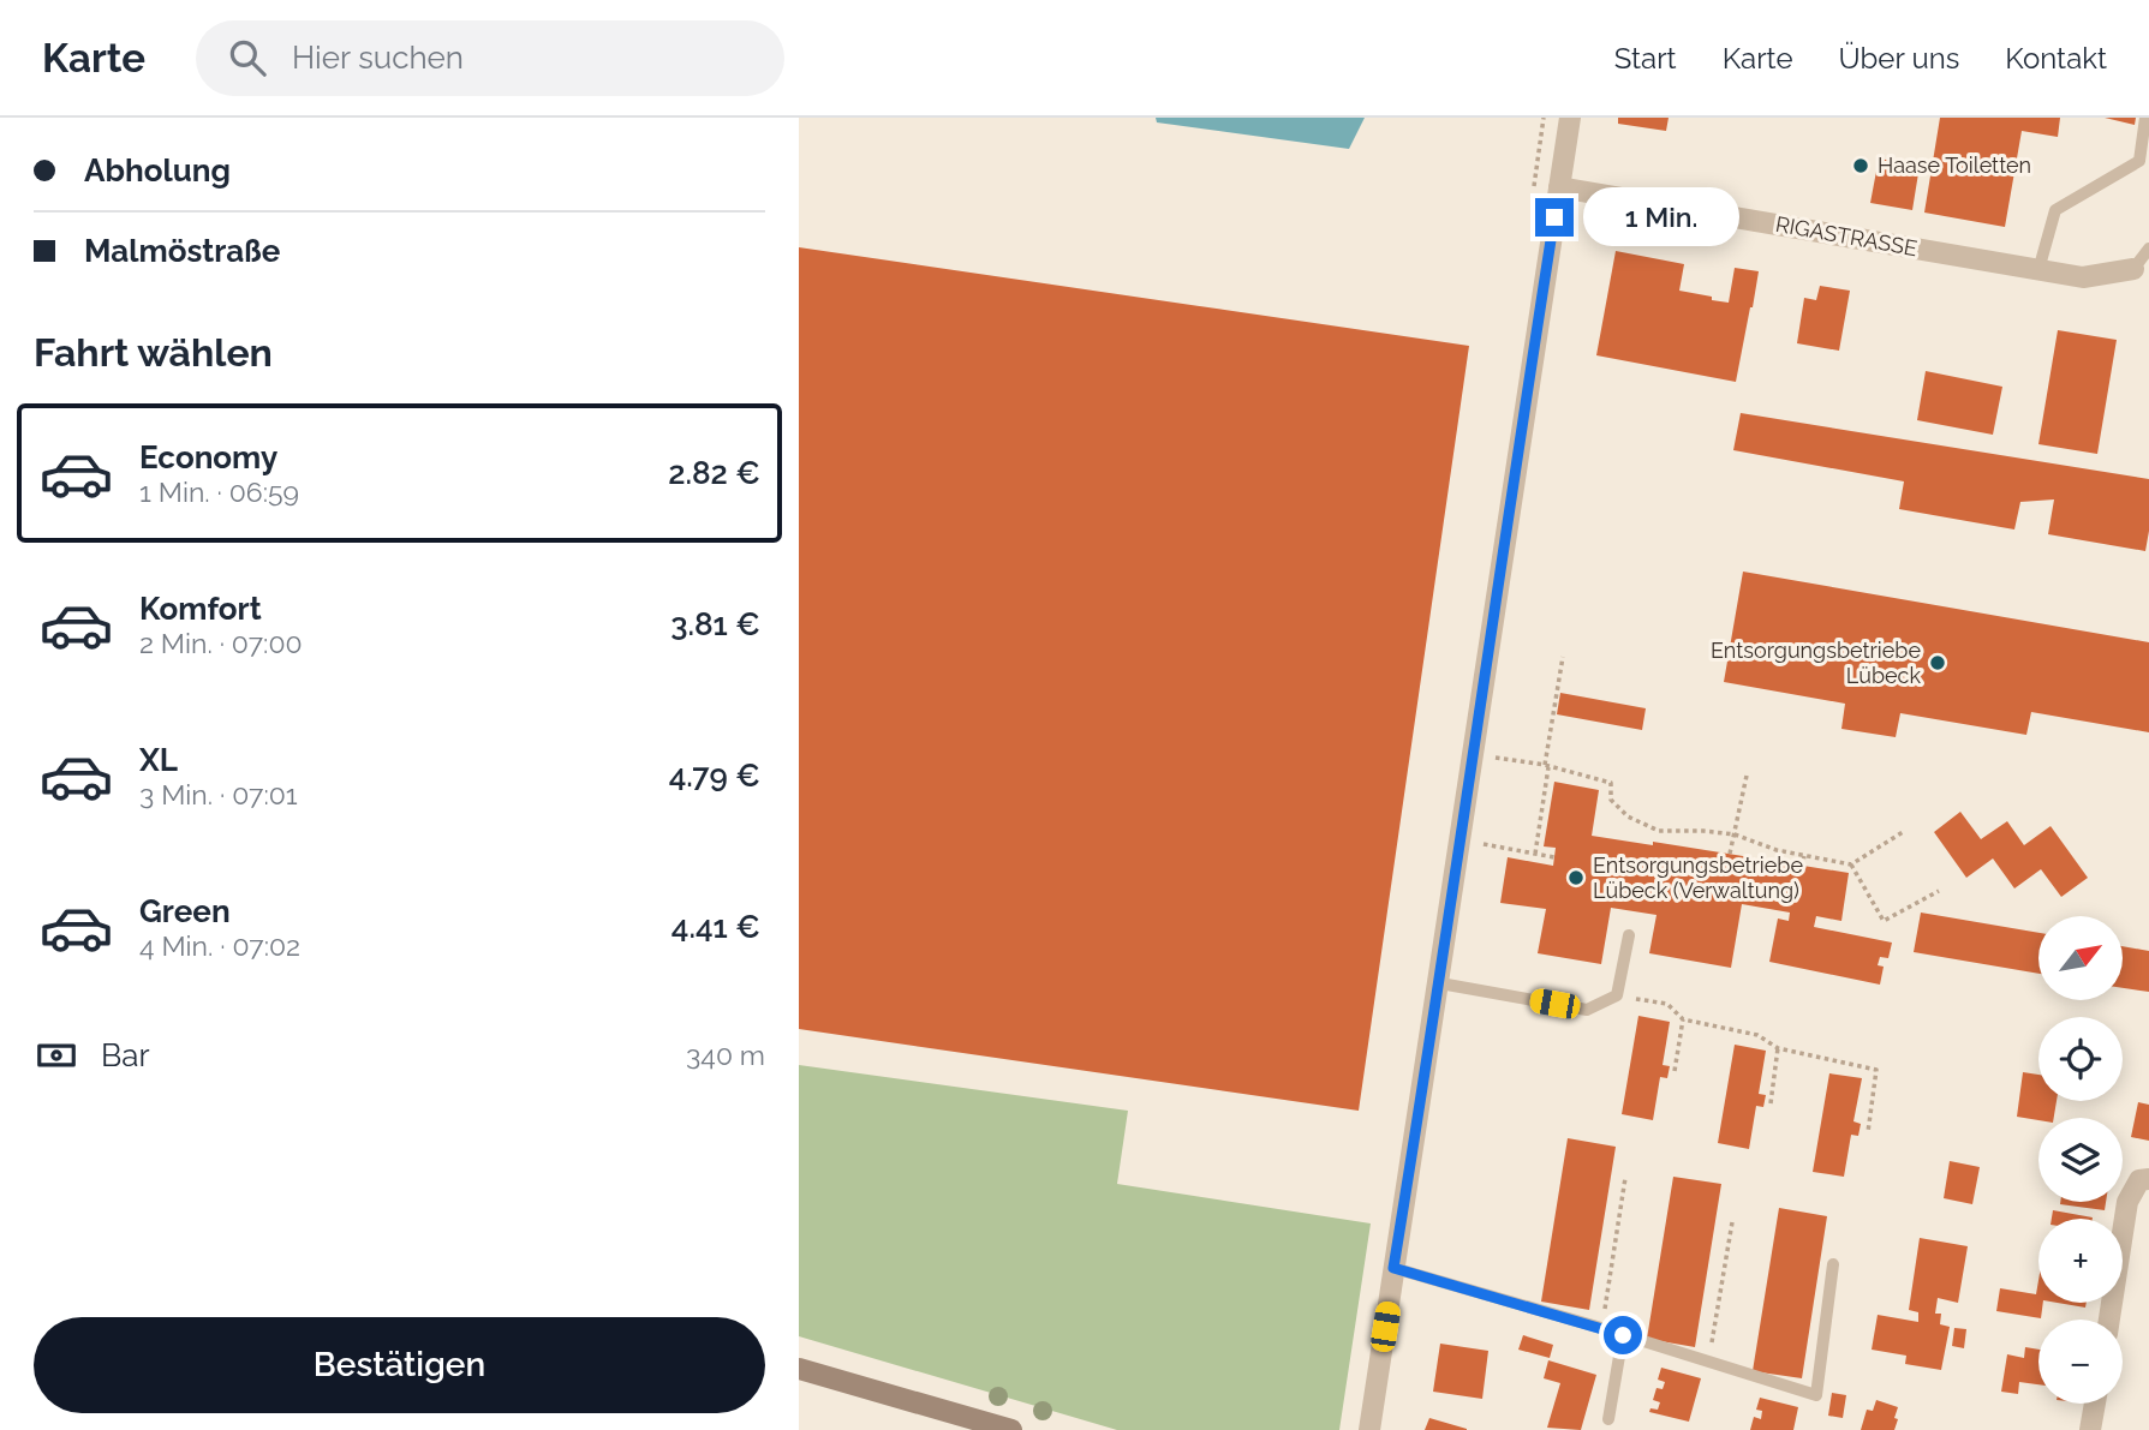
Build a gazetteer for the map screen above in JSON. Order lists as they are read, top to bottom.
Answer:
{
  "streets": {
    "street": ["RIGASTRASSE"]
  },
  "places": ["Haase Toiletten", "Entsorgungsbetriebe Lübeck", "Entsorgungsbetriebe Lübeck (Verwaltung)"],
  "north": "top right",
  "page": {
    "header": "Karte",
    "search": "Hier suchen",
    "nav": [
      "Start",
      "Karte",
      "Über uns",
      "Kontakt"
    ],
    "banner": ["Abholung", "Malmöstraße"],
    "bubble": "1 Min.",
    "heading": "Fahrt wählen",
    "list": [
      {
        "name": "Economy",
        "note": "1 Min. · 06:59",
        "value": "2.82 €"
      },
      {
        "name": "Komfort",
        "note": "2 Min. · 07:00",
        "value": "3.81 €"
      },
      {
        "name": "XL",
        "note": "3 Min. · 07:01",
        "value": "4.79 €"
      },
      {
        "name": "Green",
        "note": "4 Min. · 07:02",
        "value": "4.41 €"
      }
    ],
    "map_buttons": ["+", "−"],
    "pay": ["Bar", "340 m"],
    "buttons": "Bestätigen"
  }
}
